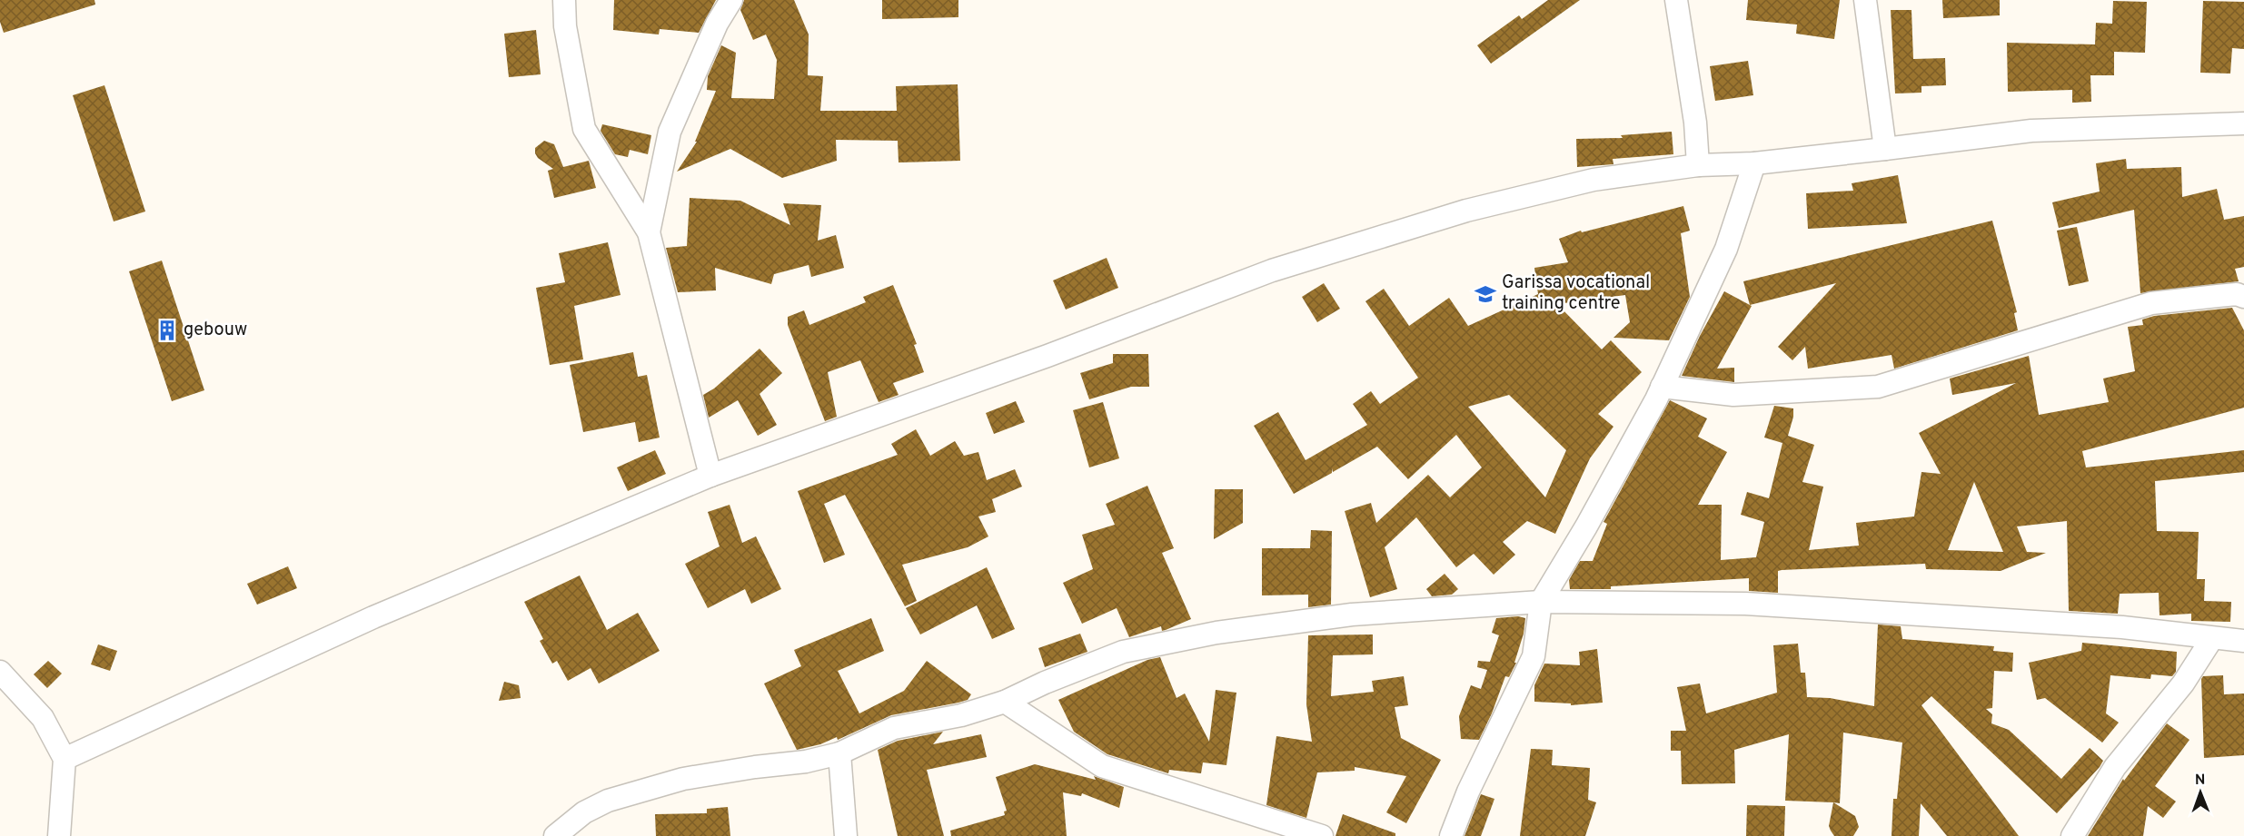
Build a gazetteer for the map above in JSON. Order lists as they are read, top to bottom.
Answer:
{
  "places": {
    "school or university": ["Garissa vocational training centre"],
    "building": ["gebouw"]
  },
  "north": "top"
}
